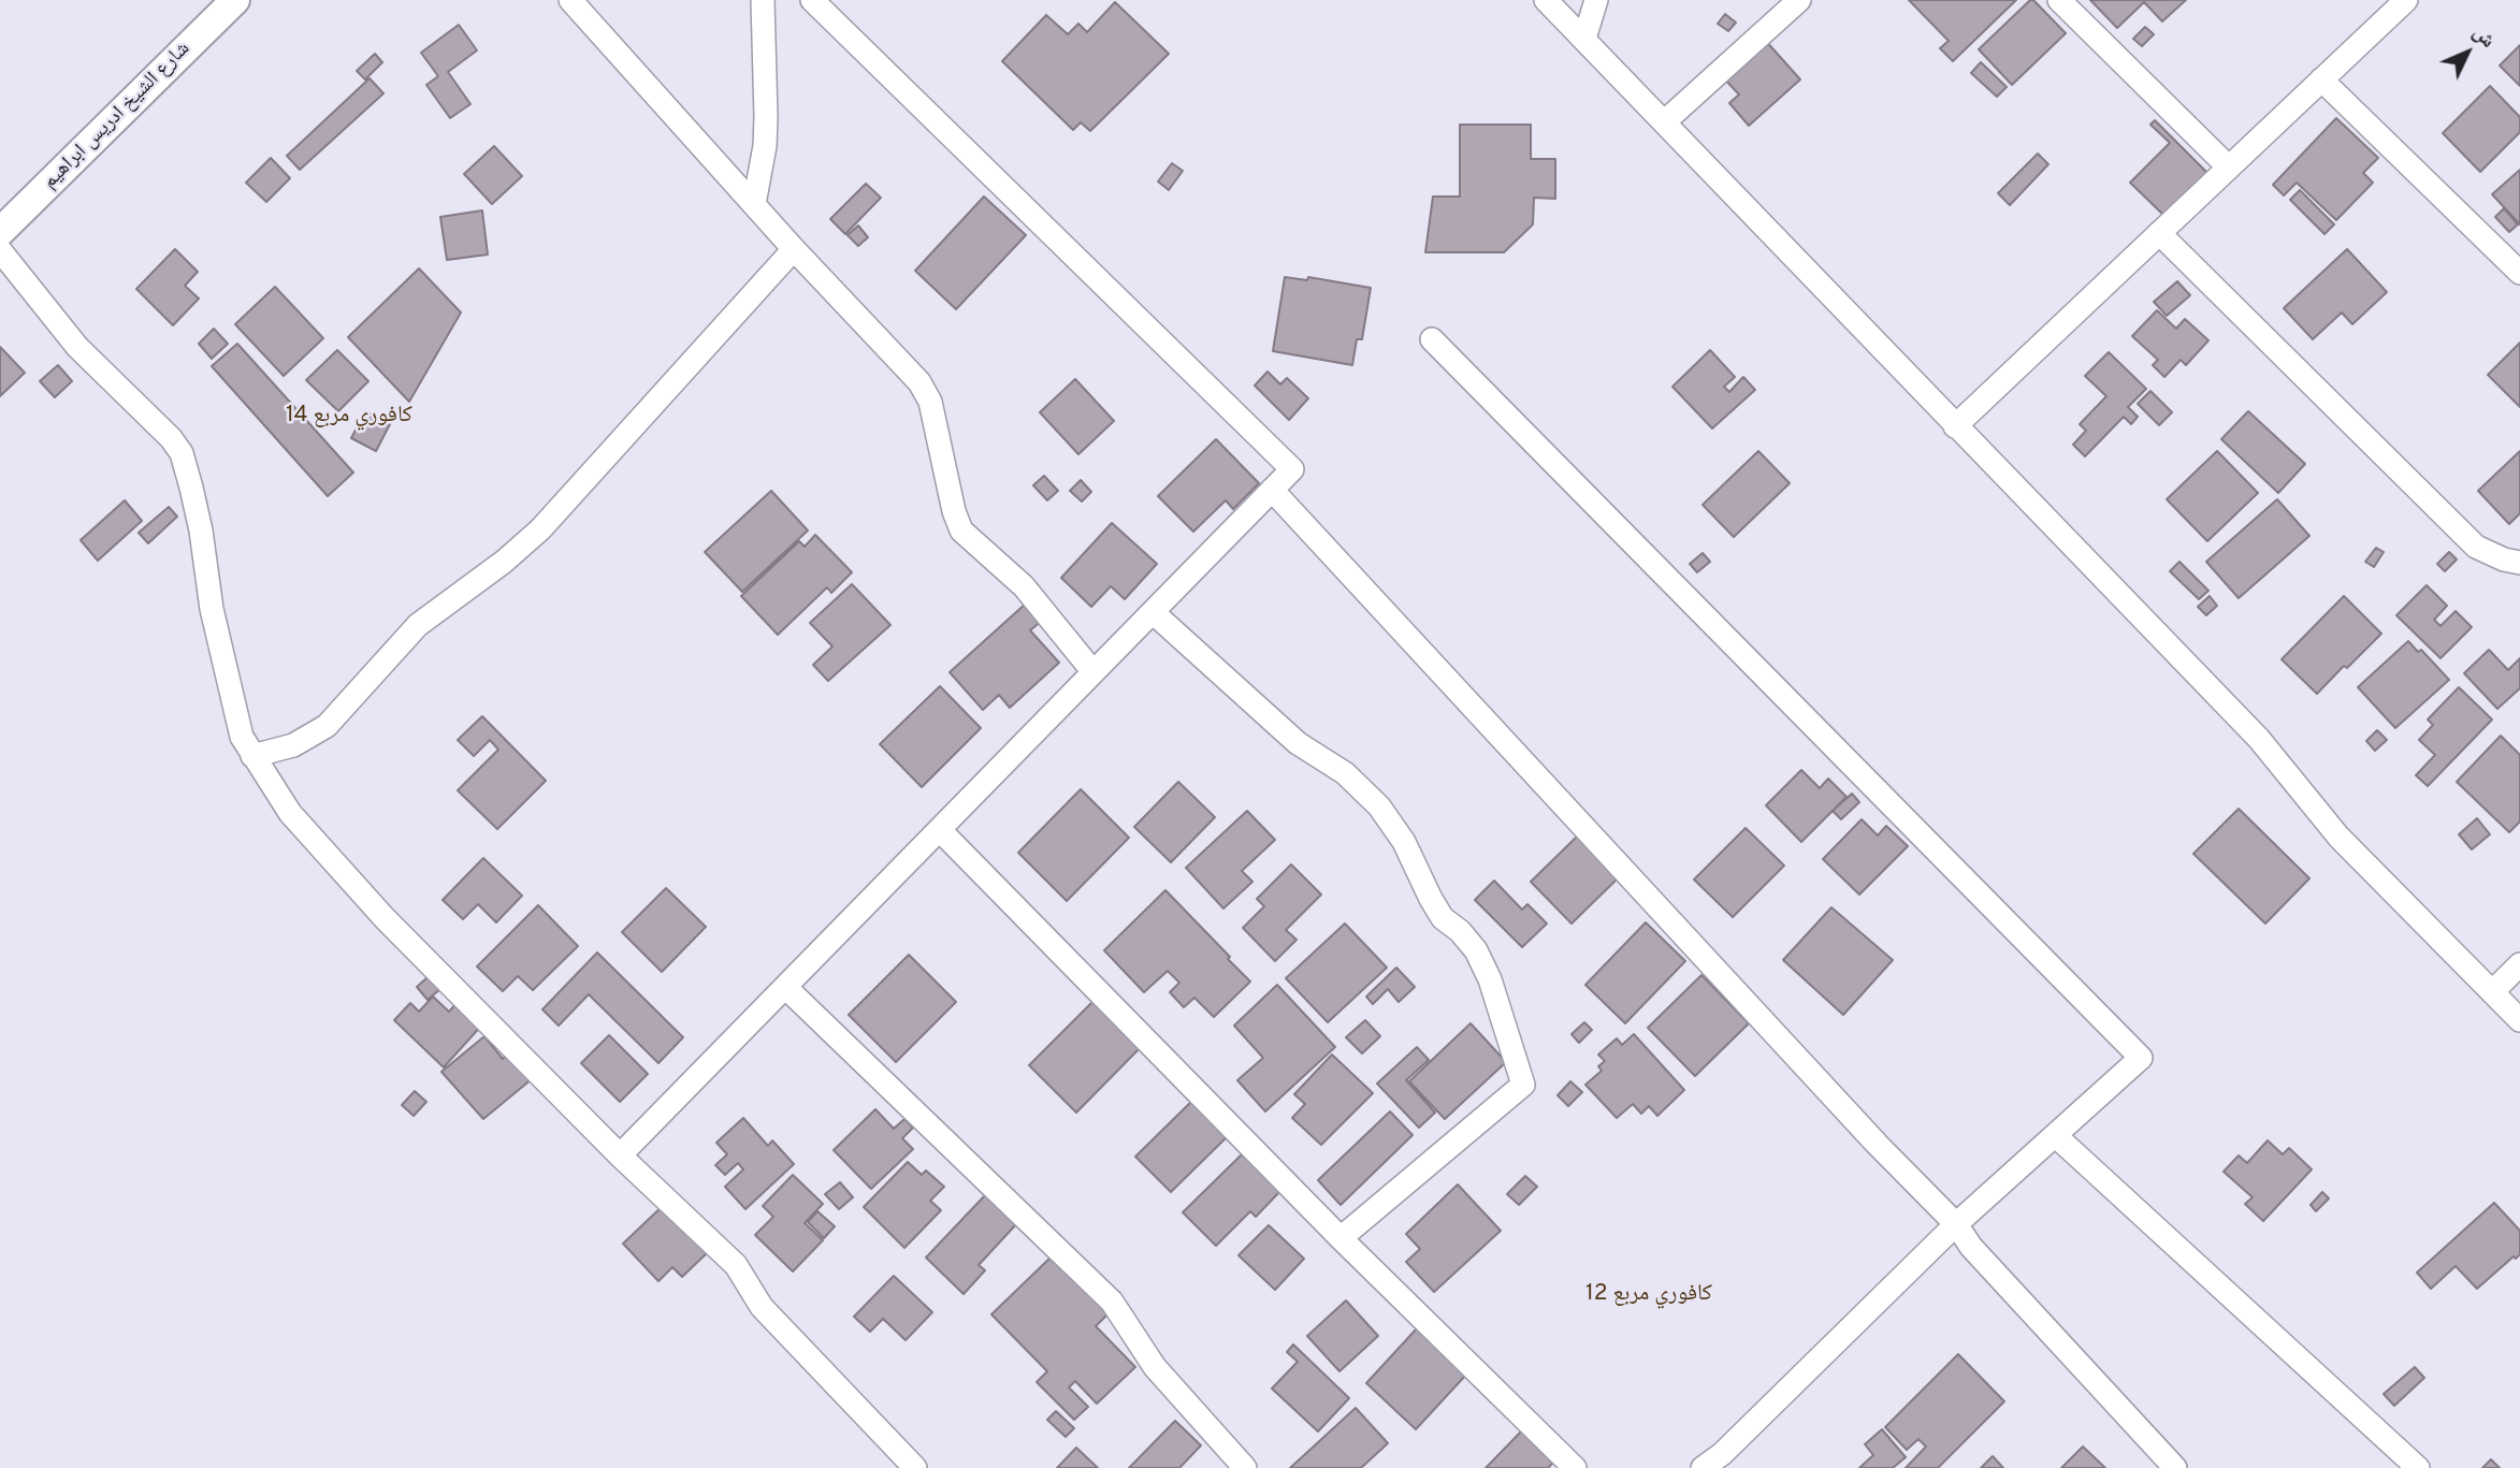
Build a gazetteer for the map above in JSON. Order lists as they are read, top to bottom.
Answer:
{
  "streets": {
    "street": ["شارع الشيخ ادريس ابراهيم"]
  },
  "districts": ["كافوري مربع 14", "كافوري مربع 12"],
  "north": "top right"
}
